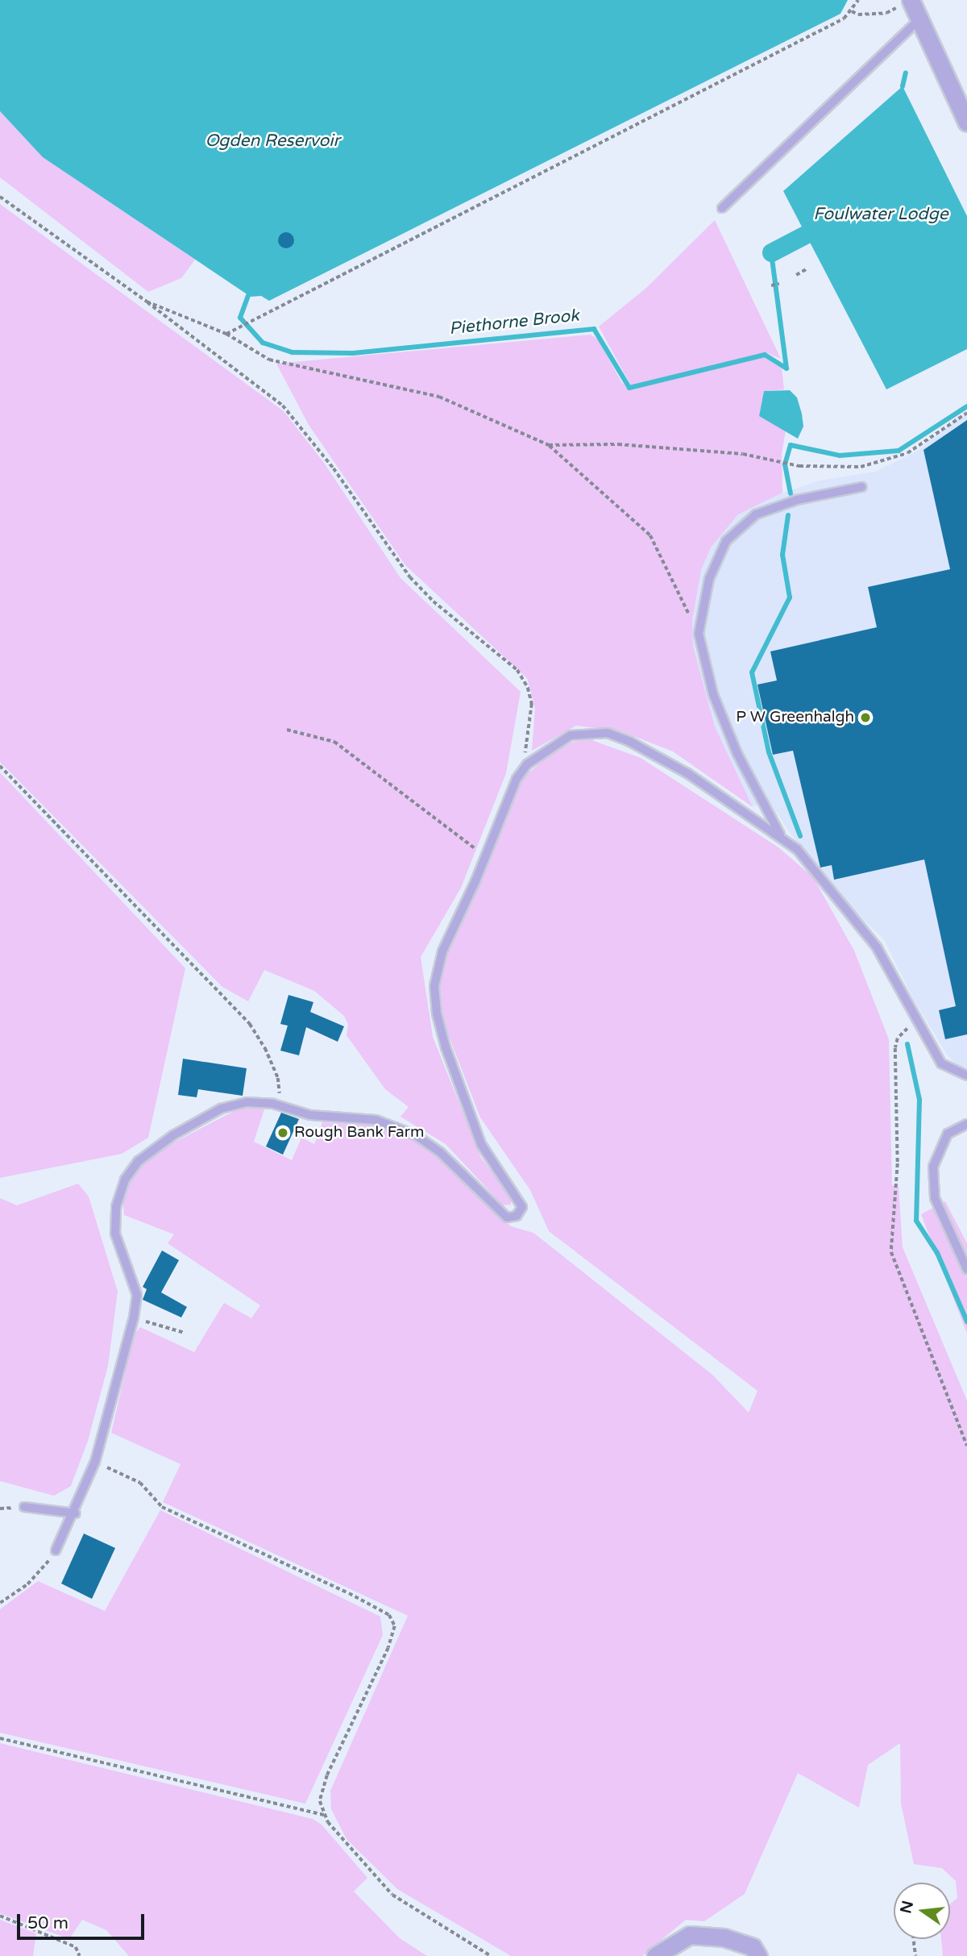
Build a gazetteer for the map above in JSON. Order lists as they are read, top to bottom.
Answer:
{
  "water": ["Ogden Reservoir", "Foulwater Lodge", "Piethorne Brook"],
  "places": ["P W Greenhalgh", "Rough Bank Farm"],
  "scale_bar": "50 m",
  "north": "left"
}
